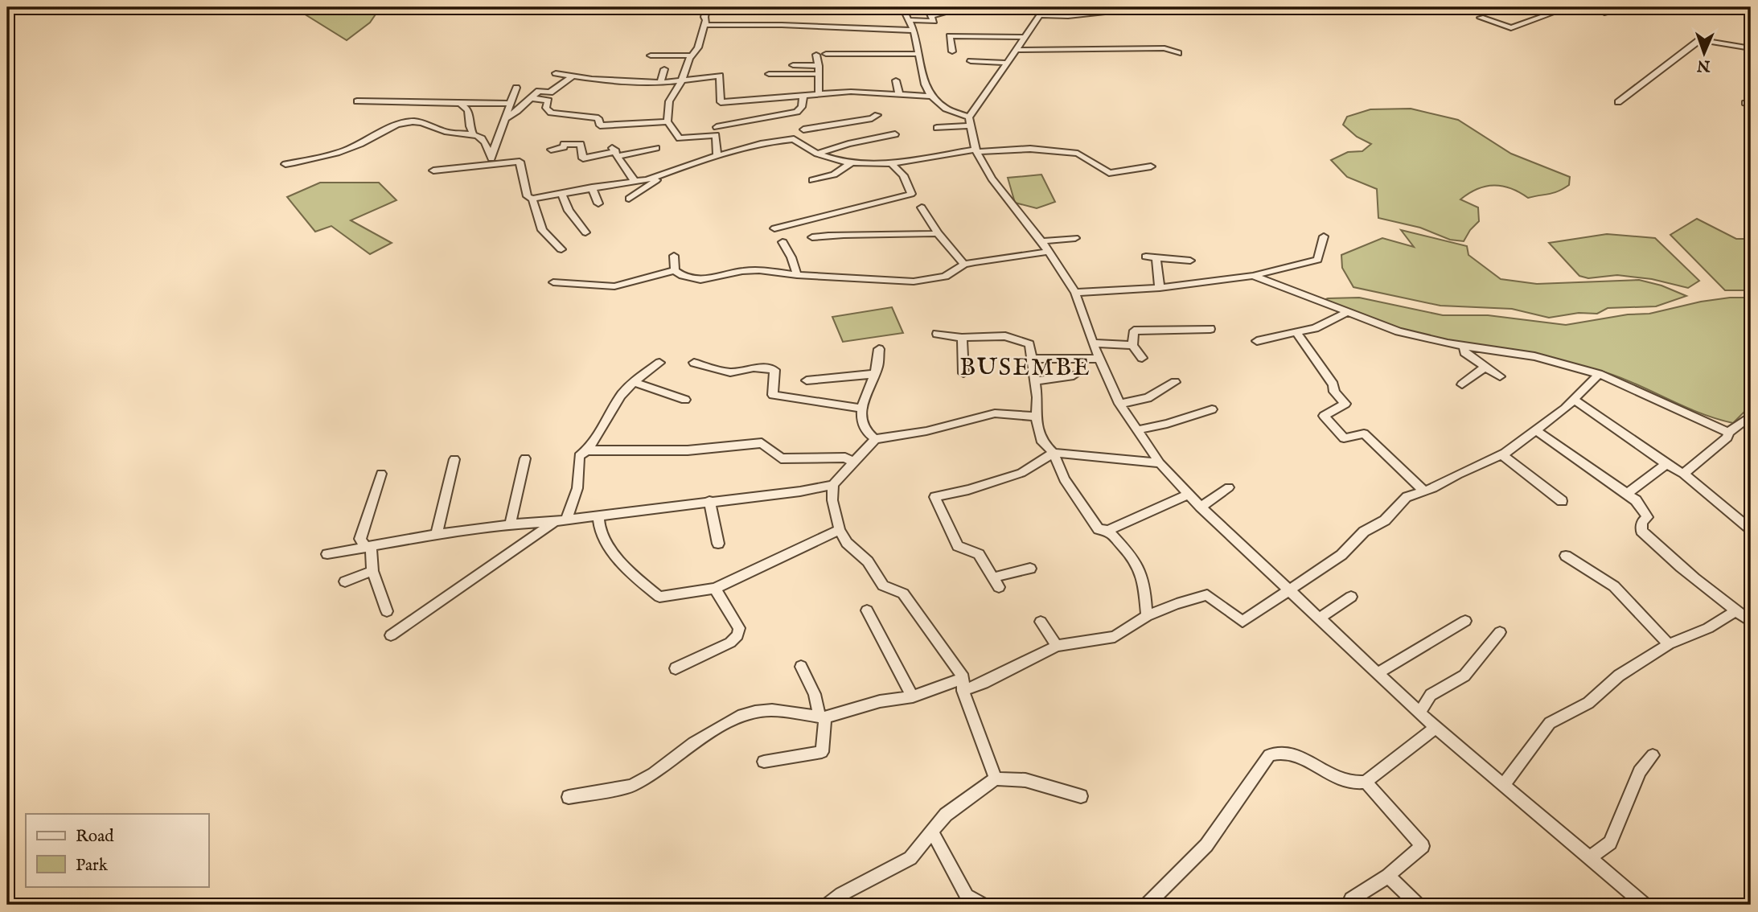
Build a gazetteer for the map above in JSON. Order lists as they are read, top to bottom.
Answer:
{
  "districts": ["BUSEMBE"],
  "legend": ["Road", "Park"],
  "north": "bottom"
}
